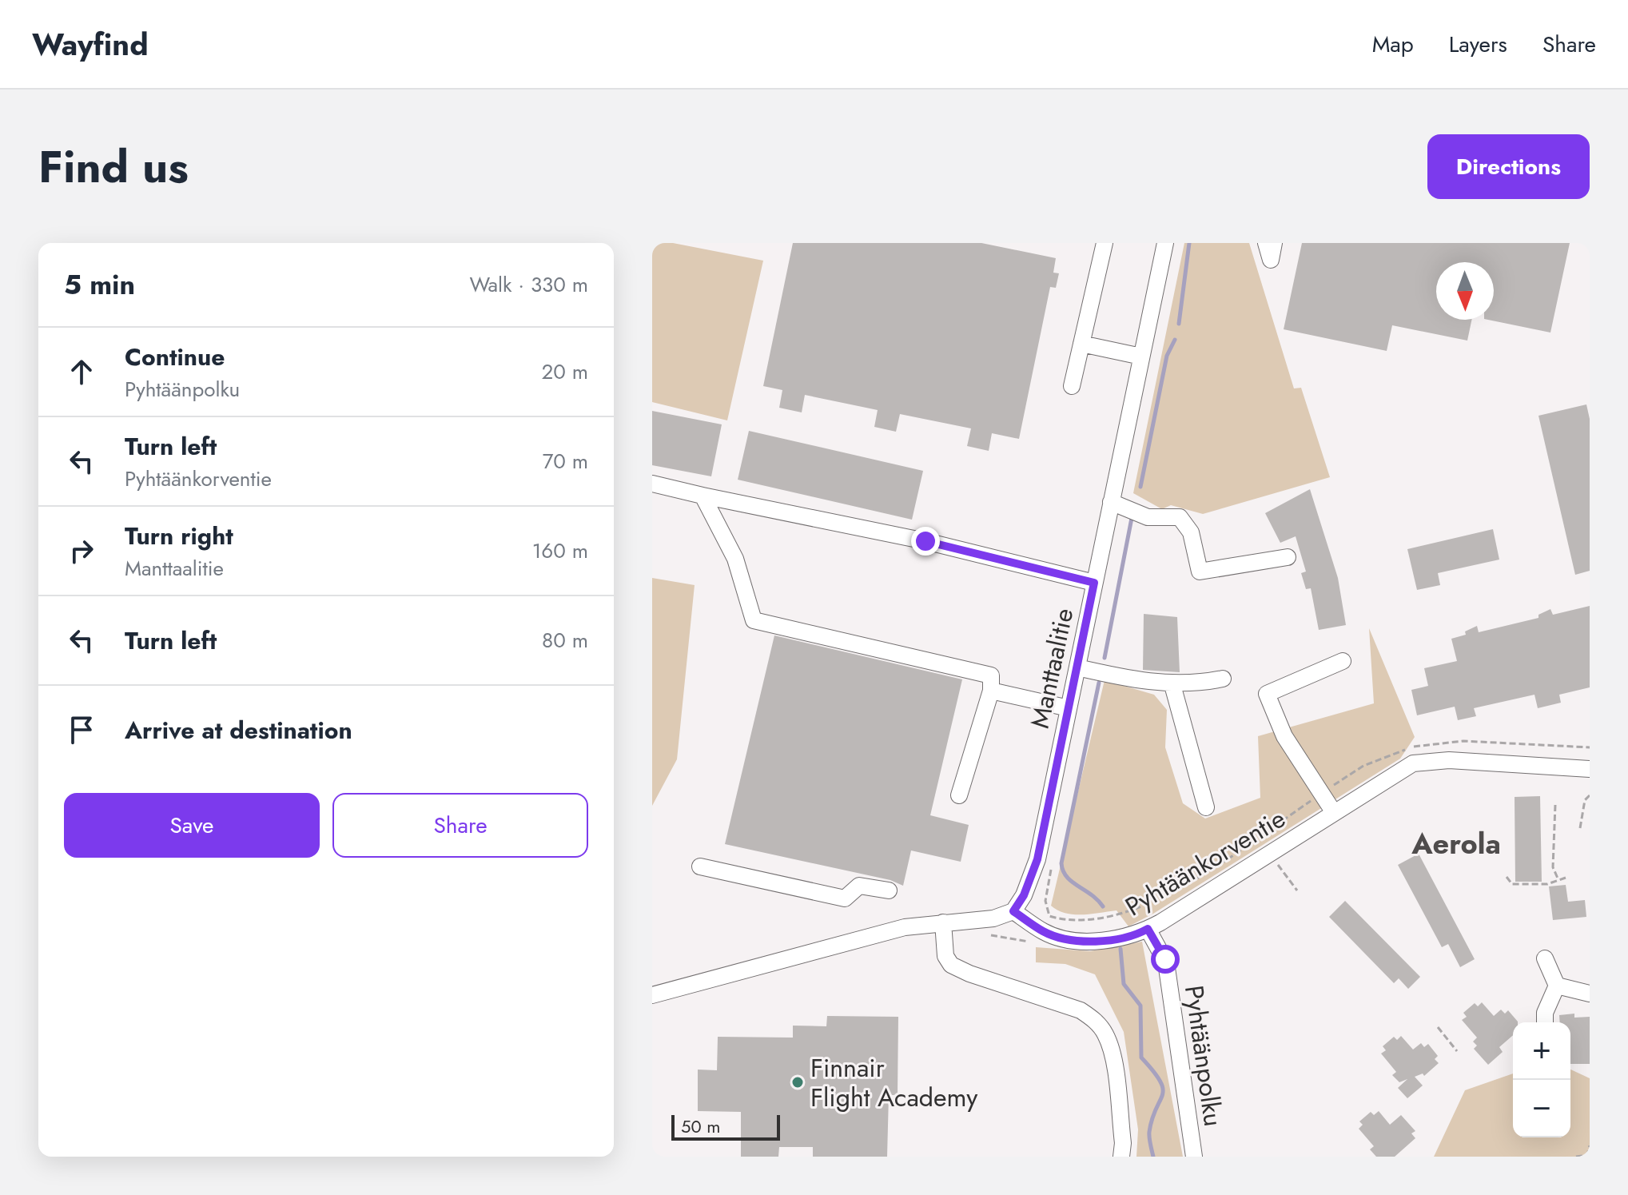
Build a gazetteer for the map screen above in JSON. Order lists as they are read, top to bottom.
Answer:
{
  "streets": {
    "street": ["Manttaalitie", "Pyhtäänkorventie", "Pyhtäänpolku"]
  },
  "crossings": [
    ["Manttaalitie", "Pyhtäänkorventie"],
    ["Pyhtäänkorventie", "Pyhtäänpolku"]
  ],
  "districts": ["Aerola"],
  "places": ["Finnair Flight Academy"],
  "scale_bar": "50 m",
  "north": "bottom",
  "page": {
    "header": "Wayfind",
    "nav": ["Map", "Layers", "Share"],
    "title": "Find us",
    "buttons": [
      "Directions",
      ["Save", "Share"]
    ],
    "heading": ["5 min", "Walk · 330 m"],
    "list": [
      ["Continue", "Pyhtäänpolku", "20 m"],
      ["Turn left", "Pyhtäänkorventie", "70 m"],
      ["Turn right", "Manttaalitie", "160 m"],
      ["Turn left", "80 m"],
      "Arrive at destination"
    ],
    "map_buttons": ["+", "−"],
    "scale": "50 m"
  }
}
